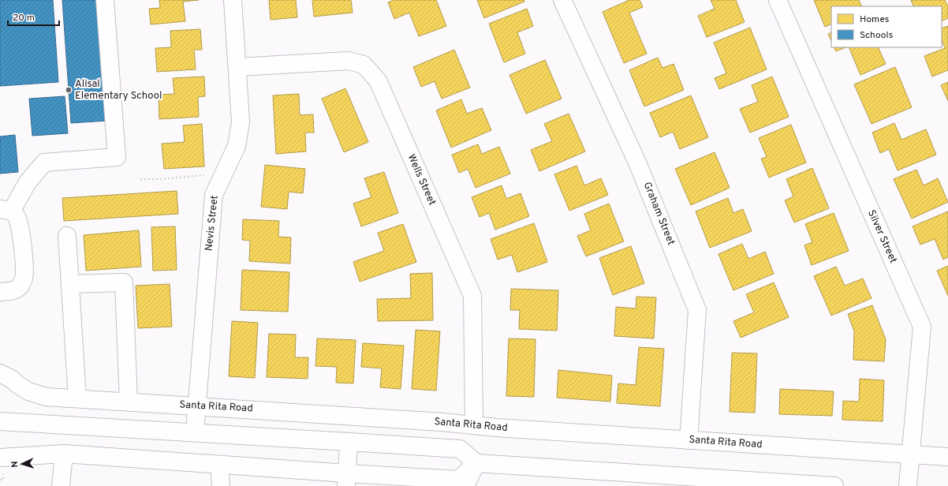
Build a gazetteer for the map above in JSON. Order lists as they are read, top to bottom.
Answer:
{
  "streets": {
    "street": [
      "Wells Street",
      "Graham Street",
      "Nevis Street",
      "Silver Street",
      "Santa Rita Road"
    ]
  },
  "crossings": [
    ["Wells Street", "Nevis Street"],
    ["Wells Street", "Santa Rita Road"],
    ["Graham Street", "Santa Rita Road"],
    ["Nevis Street", "Santa Rita Road"],
    ["Silver Street", "Santa Rita Road"]
  ],
  "places": ["Alisal Elementary School"],
  "legend": ["Homes", "Schools"],
  "scale_bar": "20 m",
  "north": "left"
}
